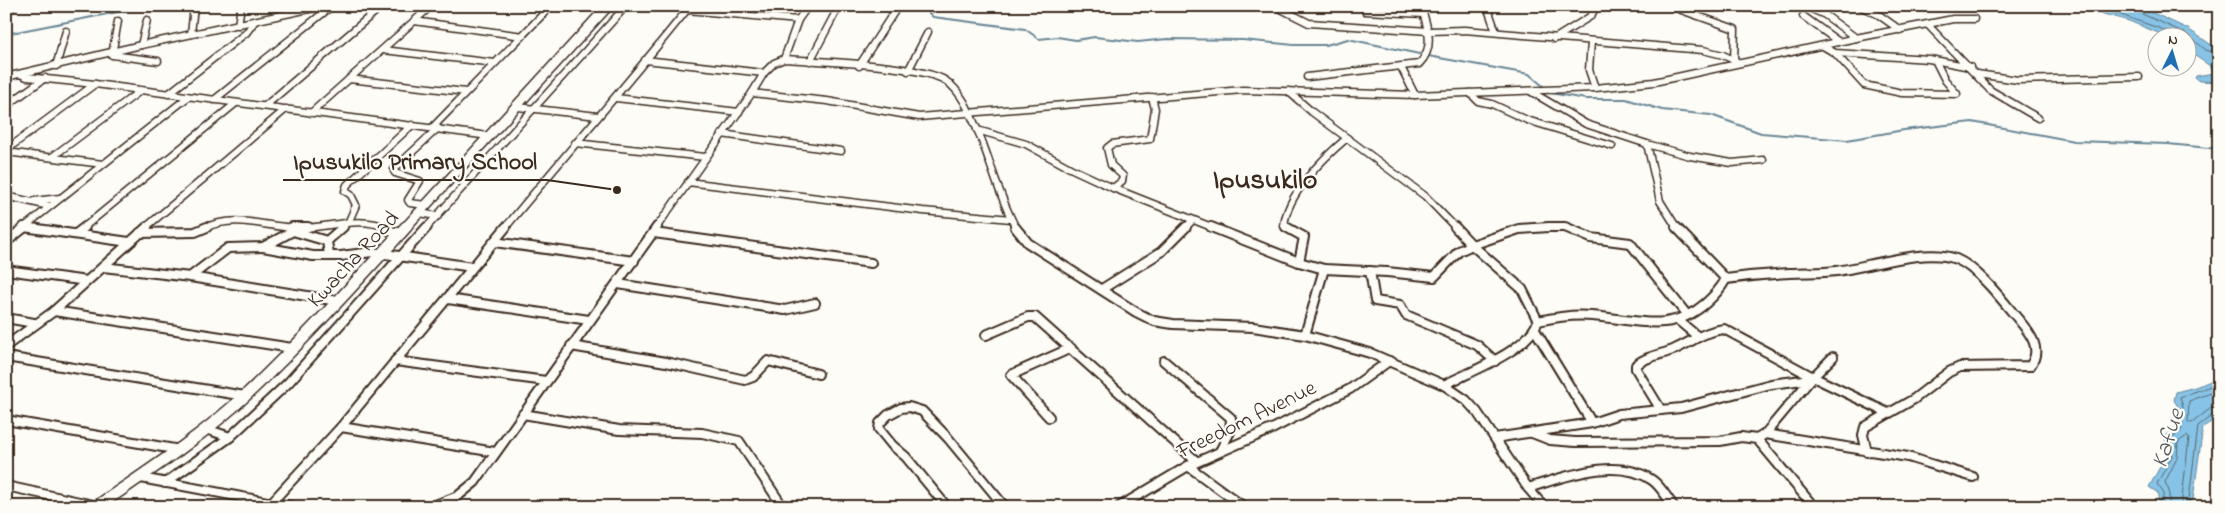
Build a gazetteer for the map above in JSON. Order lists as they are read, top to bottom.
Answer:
{
  "streets": {
    "main road": ["Kwacha Road"],
    "street": ["Freedom Avenue"]
  },
  "districts": ["Ipusukilo"],
  "water": ["Kafue"],
  "places": ["Ipusukilo Primary School"],
  "north": "top"
}
